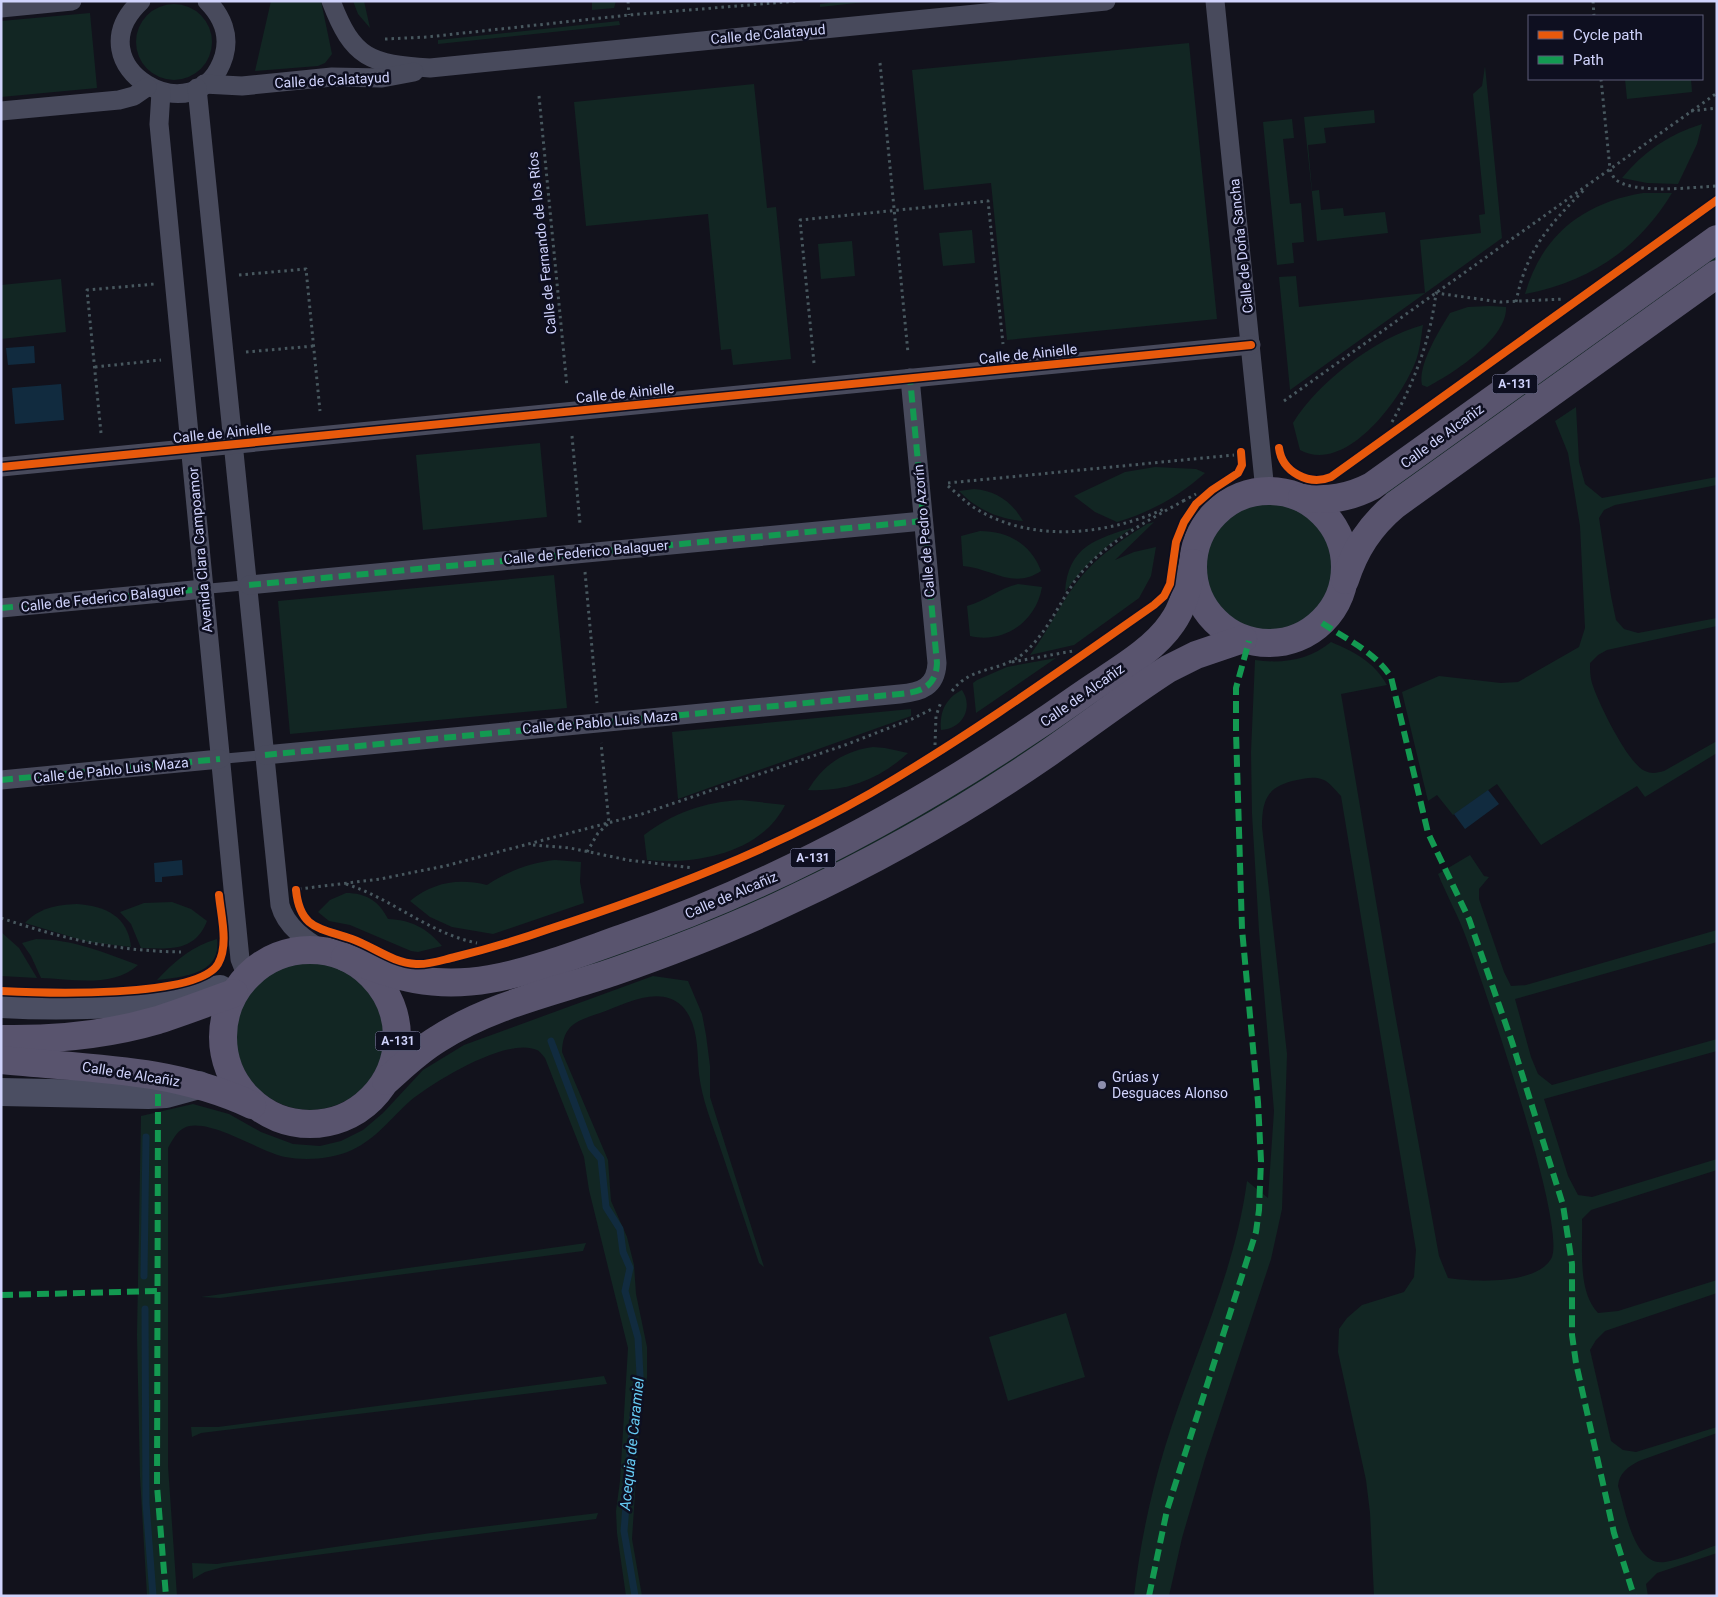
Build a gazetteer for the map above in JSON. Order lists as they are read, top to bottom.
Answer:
{
  "streets": {
    "main road": ["A-131", "Calle de Alcañiz"],
    "street": [
      "Calle de Calatayud",
      "Calle de Doña Sancha",
      "Calle de Ainielle",
      "Calle de Pedro Azorín",
      "Avenida Clara Campoamor",
      "Calle de Federico Balaguer",
      "Calle de Pablo Luis Maza"
    ],
    "path": ["Calle de Fernando de los Ríos"]
  },
  "crossings": [
    ["Calle de Calatayud", "Avenida Clara Campoamor"],
    ["Calle de Doña Sancha", "Calle de Ainielle"],
    ["Calle de Doña Sancha", "A-131"],
    ["Calle de Doña Sancha", "Calle de Alcañiz"],
    ["Calle de Ainielle", "Calle de Pedro Azorín"],
    ["Calle de Ainielle", "Avenida Clara Campoamor"],
    ["A-131", "Calle de Alcañiz"],
    ["A-131", "Avenida Clara Campoamor"],
    ["Calle de Alcañiz", "Avenida Clara Campoamor"],
    ["Calle de Pedro Azorín", "Calle de Federico Balaguer"],
    ["Calle de Pedro Azorín", "Calle de Pablo Luis Maza"],
    ["Avenida Clara Campoamor", "Calle de Federico Balaguer"],
    ["Avenida Clara Campoamor", "Calle de Pablo Luis Maza"]
  ],
  "water": ["Acequia de Caramiel"],
  "places": ["Grúas y Desguaces Alonso"],
  "legend": ["Cycle path", "Path"]
}
